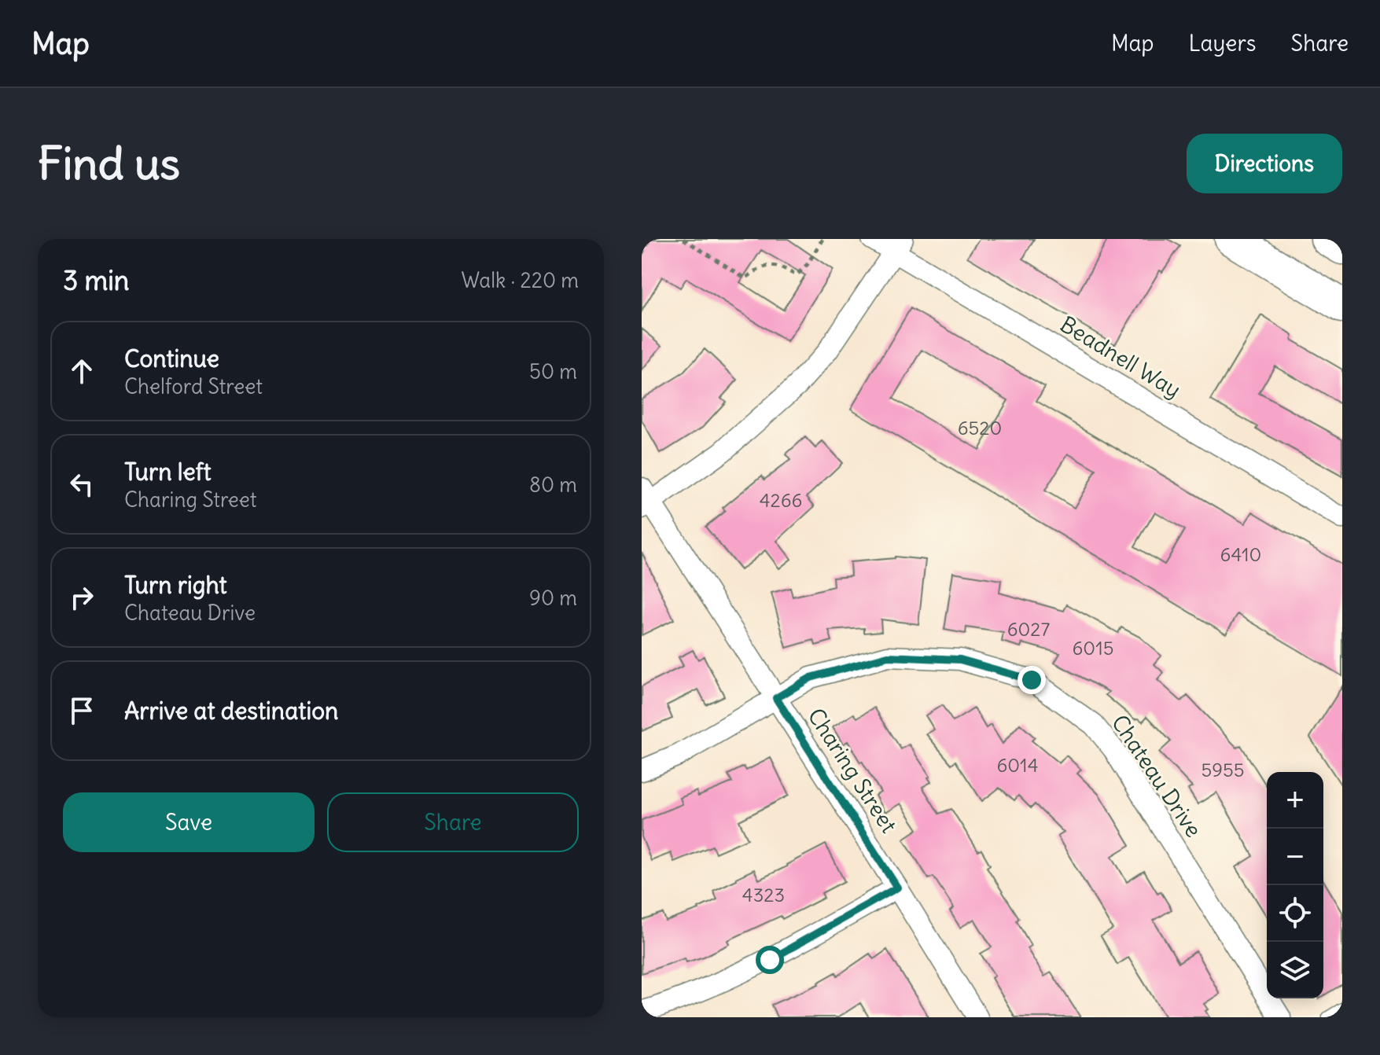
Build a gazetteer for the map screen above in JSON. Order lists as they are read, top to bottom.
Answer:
{
  "streets": {
    "street": ["Beadnell Way", "Charing Street", "Chateau Drive"]
  },
  "crossings": [
    ["Charing Street", "Chateau Drive"]
  ],
  "house_numbers": [
    "6520",
    "4266",
    "6410",
    "6027",
    "6015",
    "6014",
    "5955",
    "4323"
  ],
  "page": {
    "header": "Map",
    "nav": ["Map", "Layers", "Share"],
    "buttons": [
      "Directions",
      ["Save", "Share"]
    ],
    "title": "Find us",
    "heading": ["3 min", "Walk · 220 m"],
    "list": [
      ["Continue", "Chelford Street", "50 m"],
      ["Turn left", "Charing Street", "80 m"],
      ["Turn right", "Chateau Drive", "90 m"],
      "Arrive at destination"
    ],
    "map_buttons": ["+", "−"]
  }
}
